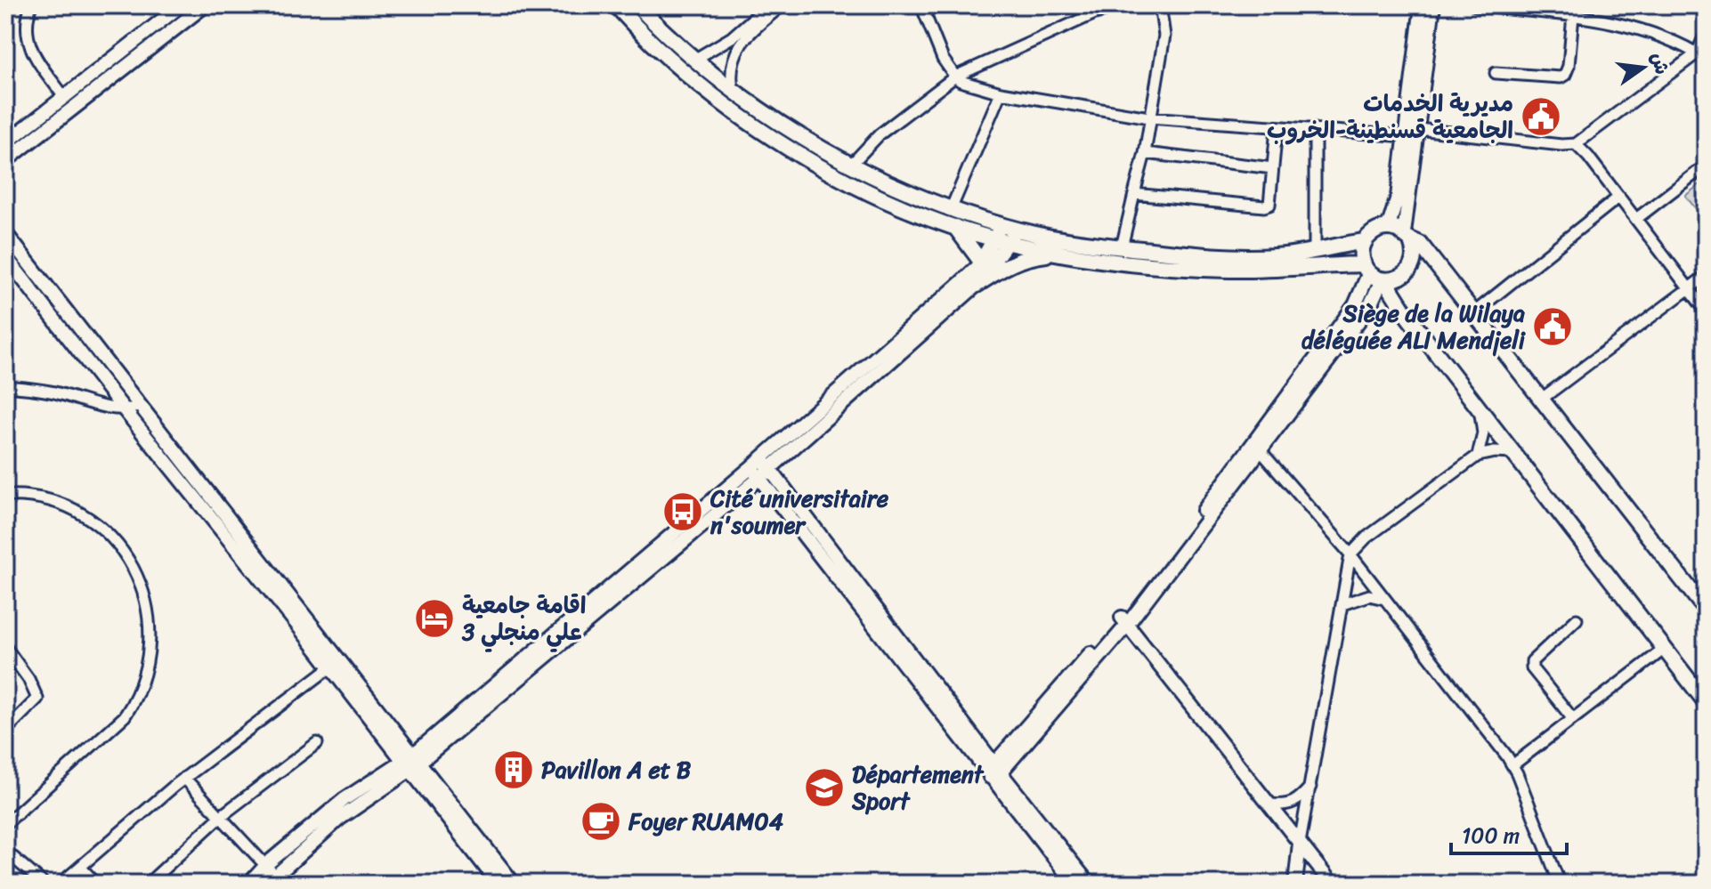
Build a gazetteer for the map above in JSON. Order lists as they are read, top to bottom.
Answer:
{
  "places": {
    "public building": ["مديرية الخدمات الجامعية قسنطينة-الخروب", "Siège de la Wilaya déléguée ALI Mendjeli"],
    "bus stop": ["Cité universitaire n'soumer"],
    "hotel": ["اقامة جامعية علي منجلي 3"],
    "building": ["Pavillon A et B"],
    "school or university": ["Département Sport"],
    "cafe": ["Foyer RUAM04"]
  },
  "scale_bar": "100 m",
  "north": "right"
}
